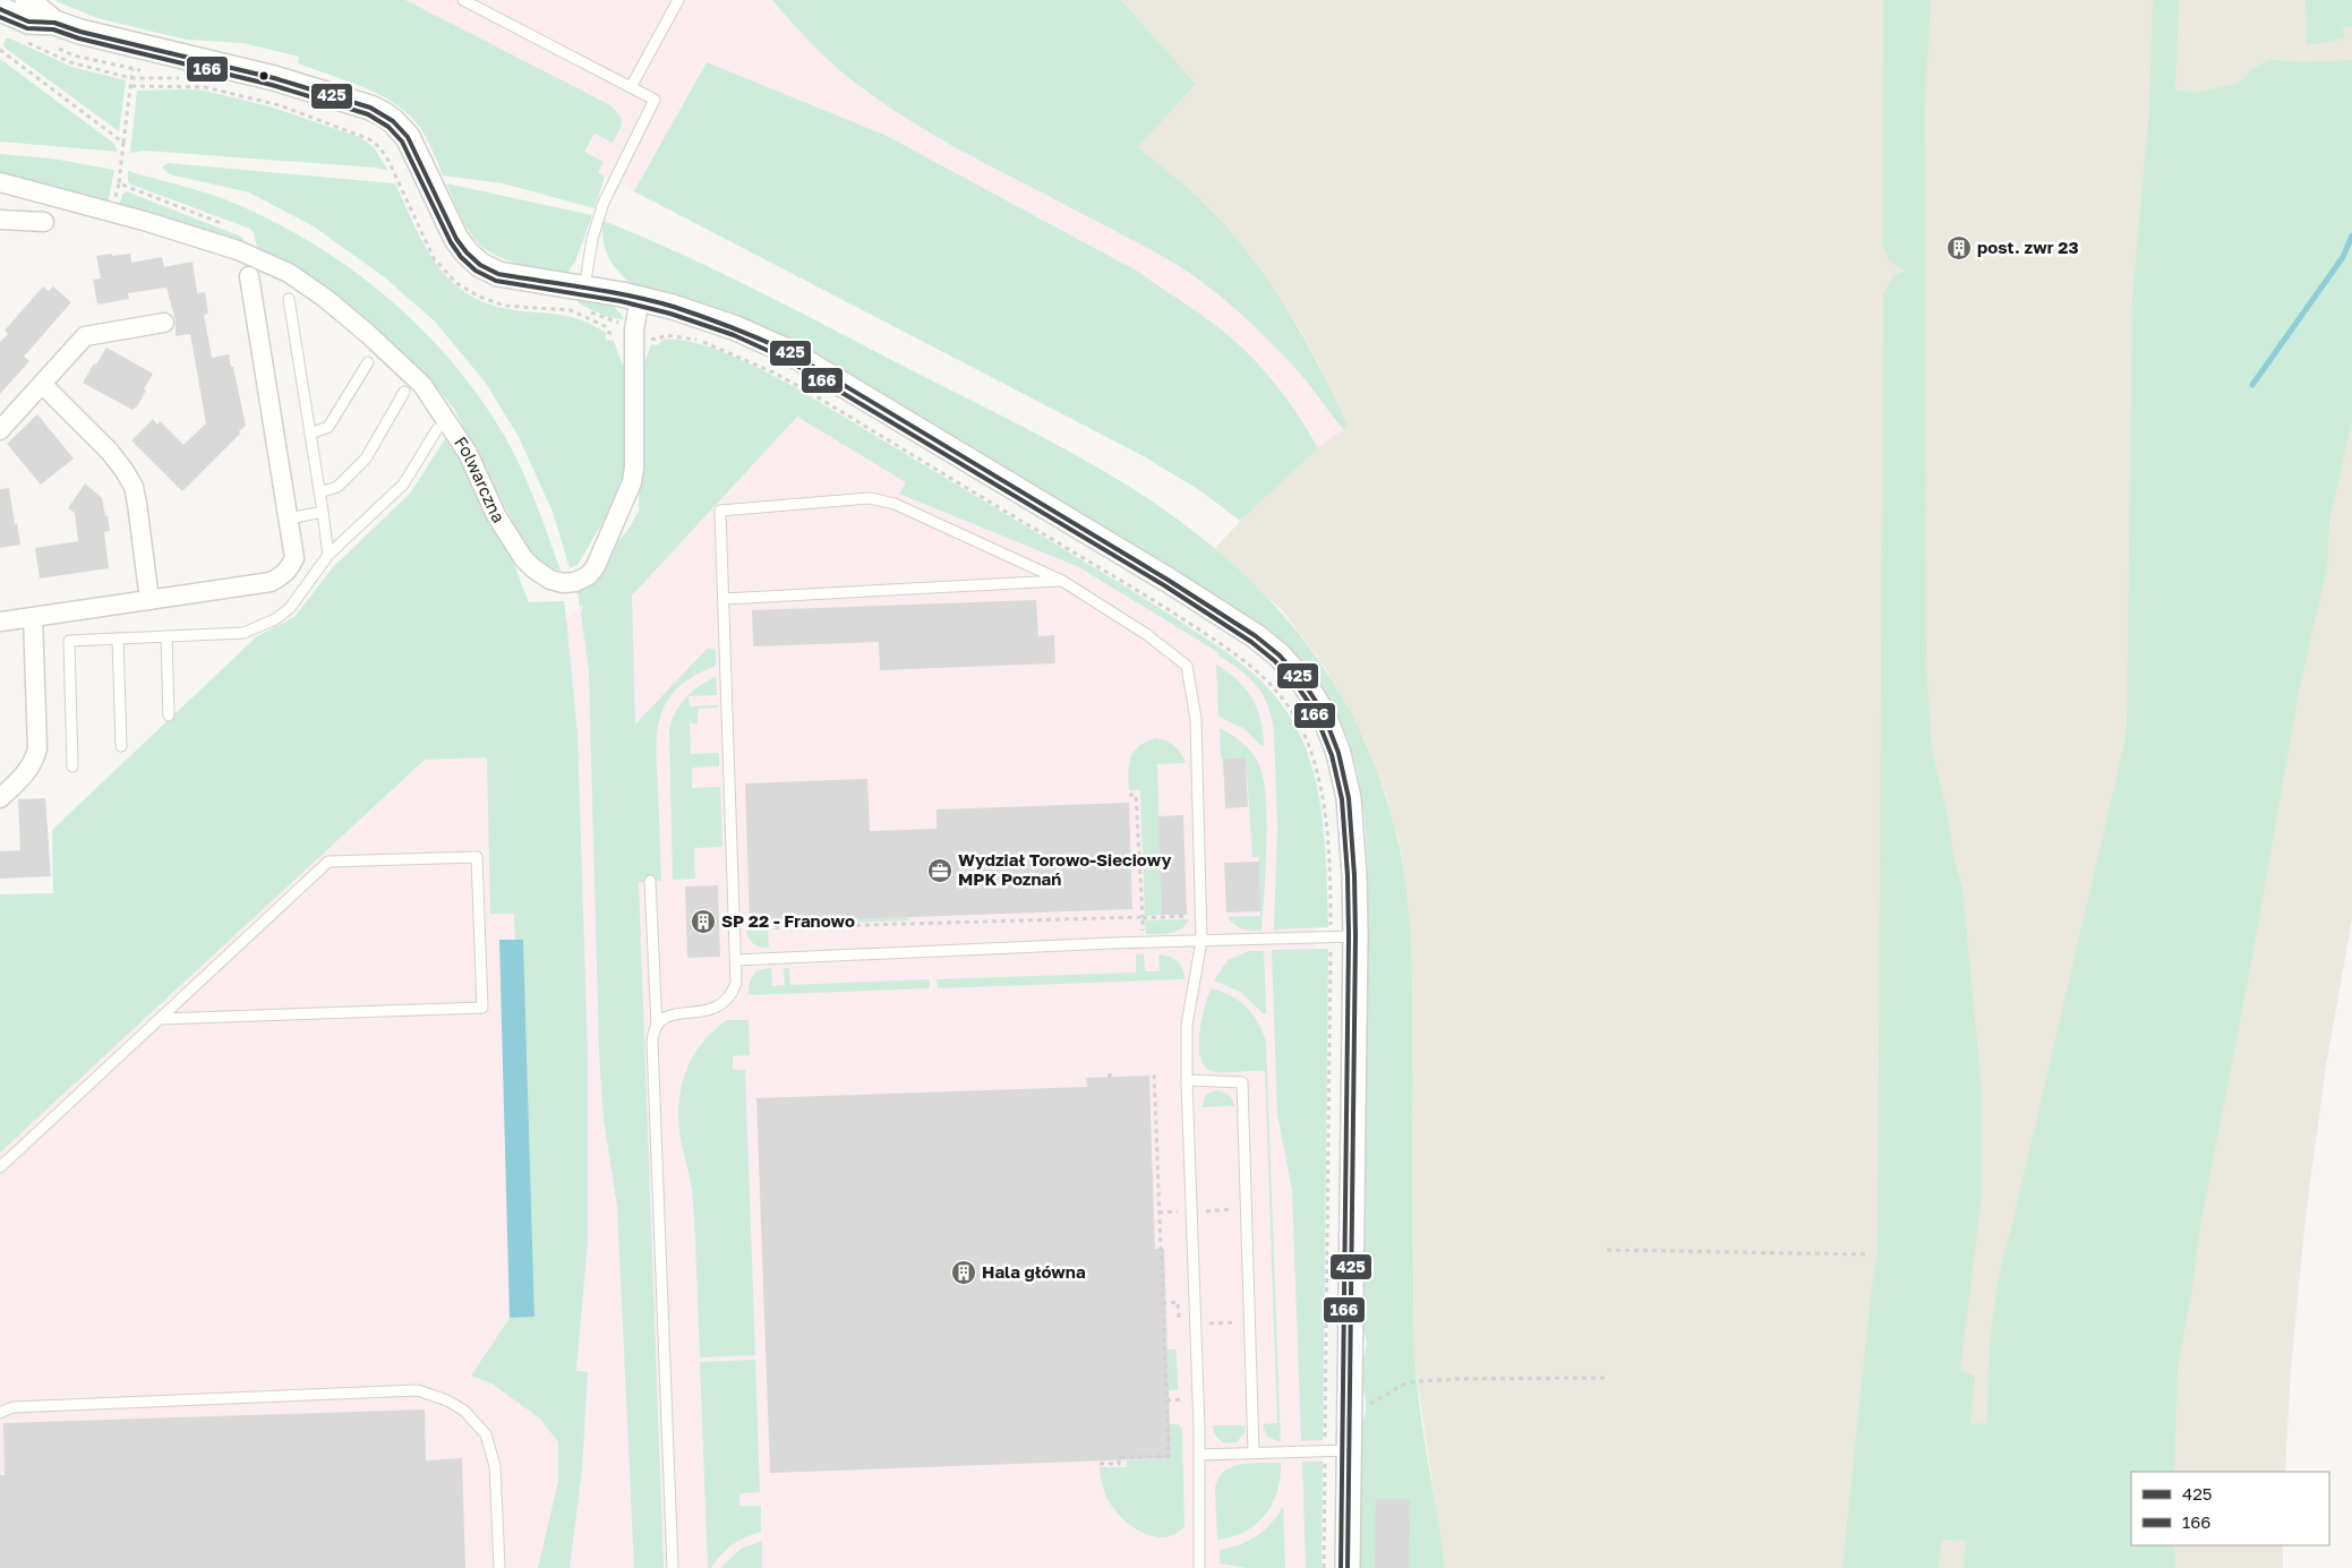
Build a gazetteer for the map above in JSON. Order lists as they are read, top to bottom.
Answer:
{
  "streets": {
    "street": ["Folwarczna"]
  },
  "places": {
    "building": ["post. zwr 23", "SP 22 - Franowo", "Hala główna"],
    "office": ["Wydział Torowo-Sieciowy MPK Poznań"]
  },
  "lines": ["transit line 425", "transit line 166"],
  "legend": ["425", "166"]
}
